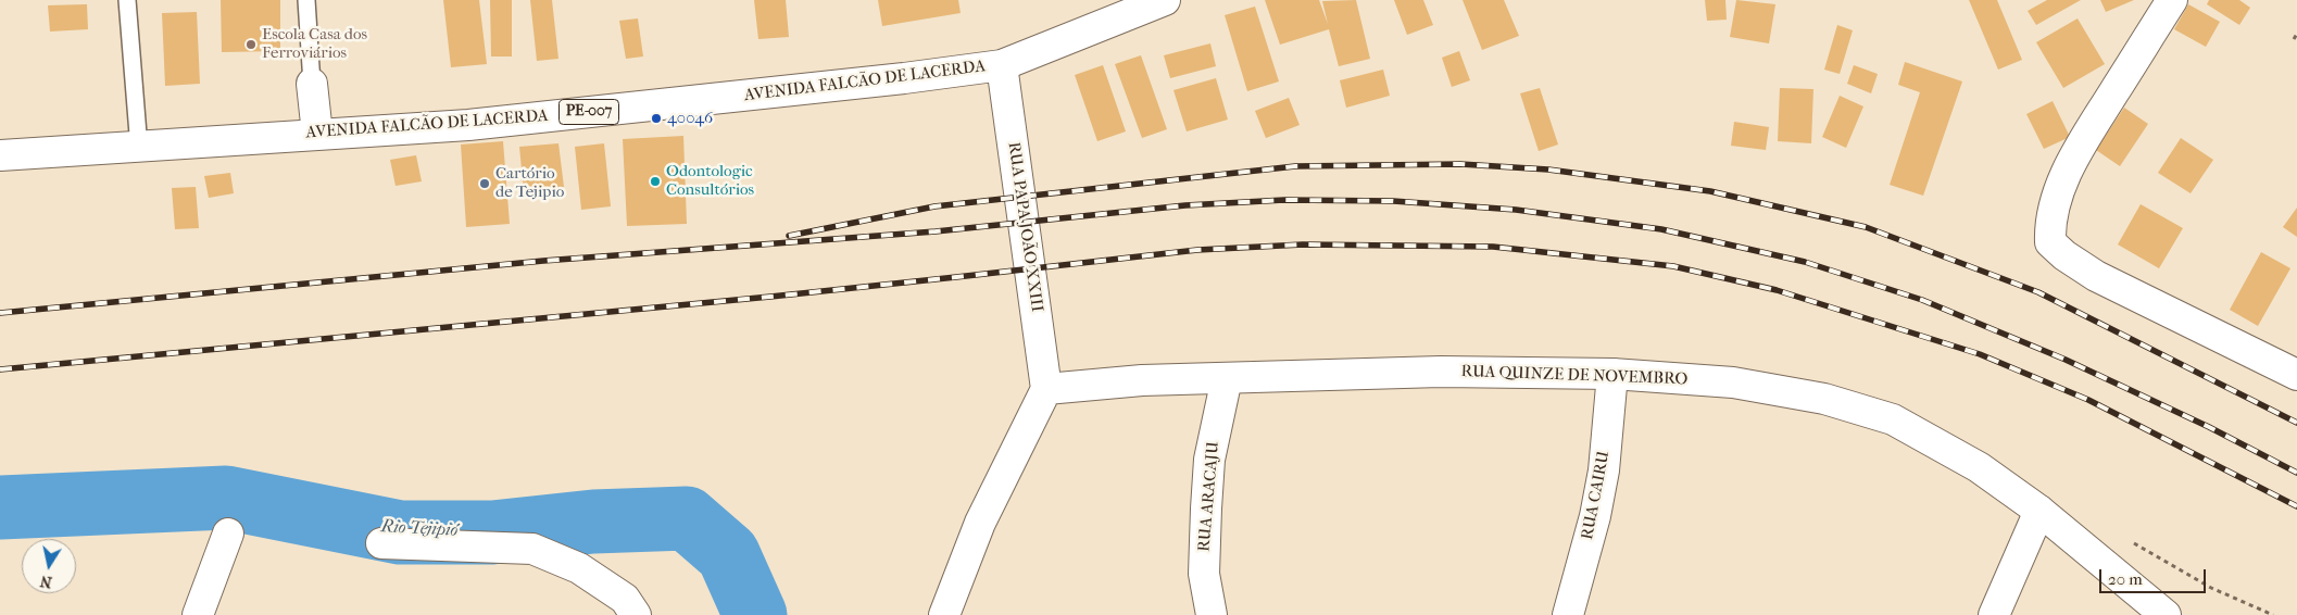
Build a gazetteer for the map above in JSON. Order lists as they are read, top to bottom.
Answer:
{
  "streets": {
    "street": [
      "AVENIDA FALCÃO DE LACERDA",
      "PE-007",
      "RUA PAPA JOÃO XXIII",
      "RUA QUINZE DE NOVEMBRO",
      "RUA CAIRU",
      "RUA ARACAJU"
    ]
  },
  "crossings": [
    ["AVENIDA FALCÃO DE LACERDA", "RUA PAPA JOÃO XXIII"],
    ["RUA PAPA JOÃO XXIII", "RUA QUINZE DE NOVEMBRO"],
    ["RUA QUINZE DE NOVEMBRO", "RUA CAIRU"],
    ["RUA QUINZE DE NOVEMBRO", "RUA ARACAJU"]
  ],
  "water": ["Rio Tejipió"],
  "places": [
    "Escola Casa dos Ferroviários",
    "40046",
    "Odontologic Consultórios",
    "Cartório de Tejipio"
  ],
  "scale_bar": "20 m",
  "north": "bottom"
}
